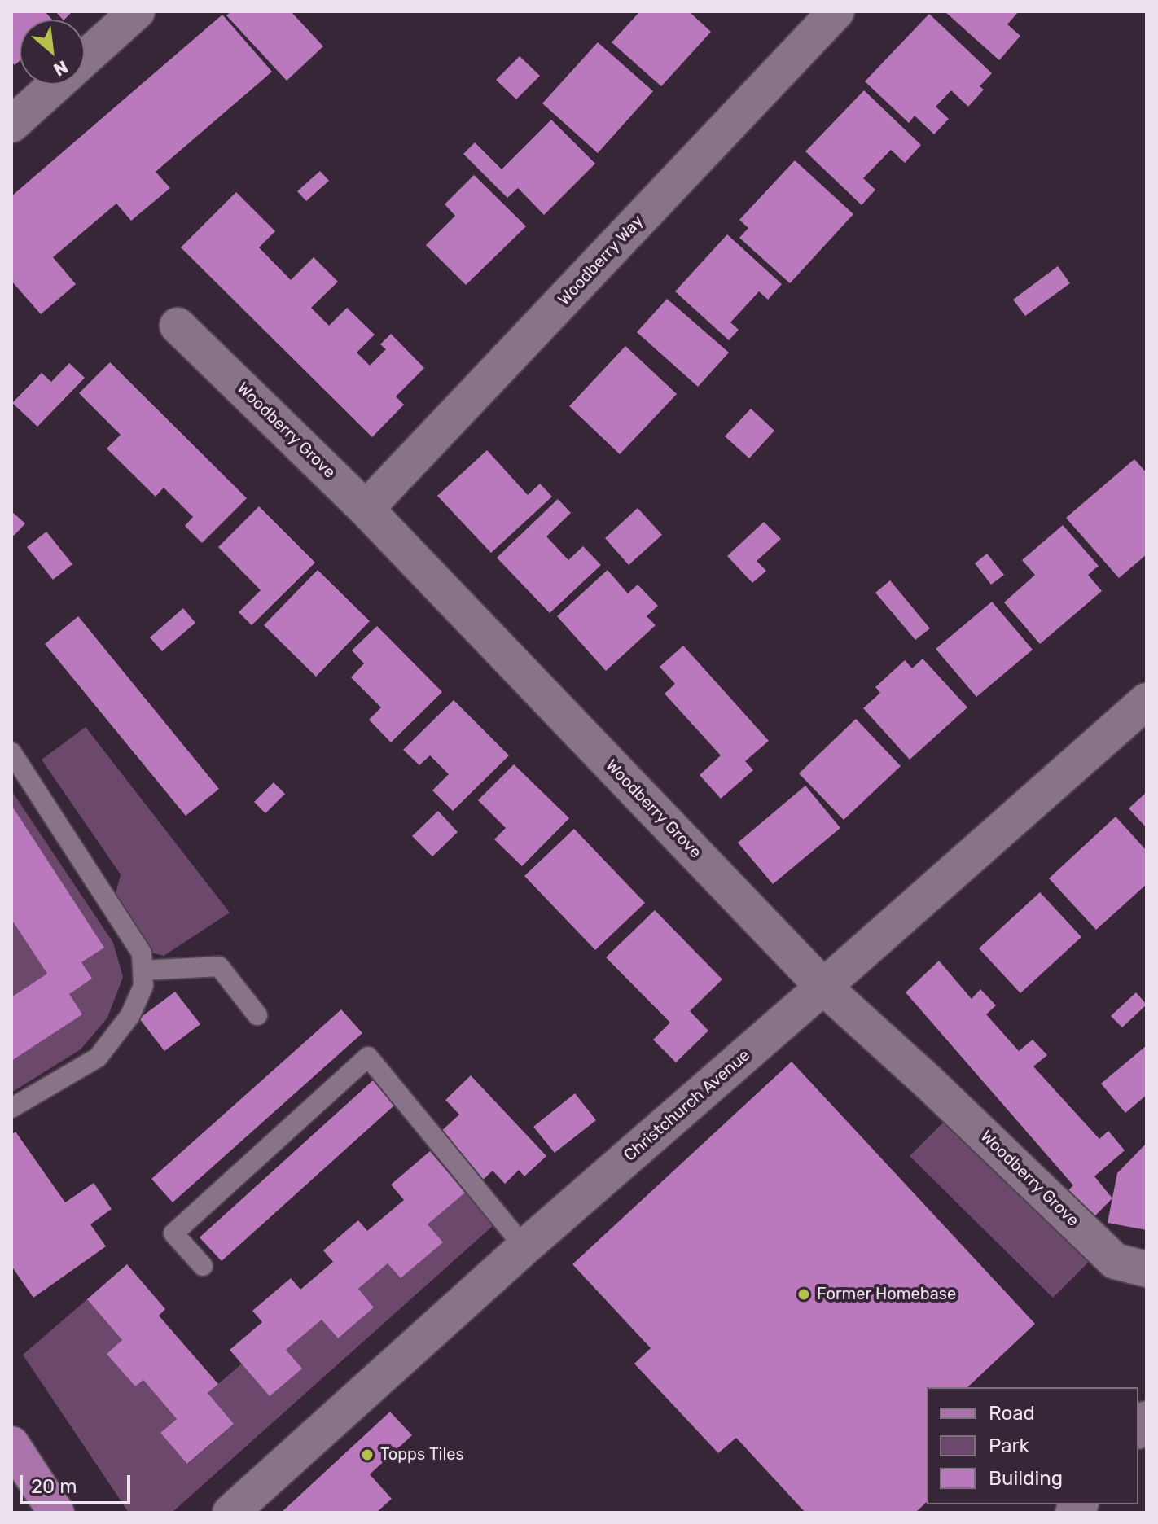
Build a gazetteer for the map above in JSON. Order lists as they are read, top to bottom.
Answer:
{
  "streets": {
    "street": ["Woodberry Way", "Woodberry Grove", "Christchurch Avenue"]
  },
  "crossings": [
    ["Woodberry Way", "Woodberry Grove"],
    ["Woodberry Grove", "Christchurch Avenue"]
  ],
  "places": ["Former Homebase", "Topps Tiles"],
  "legend": ["Road", "Park", "Building"],
  "scale_bar": "20 m",
  "north": "bottom right"
}
